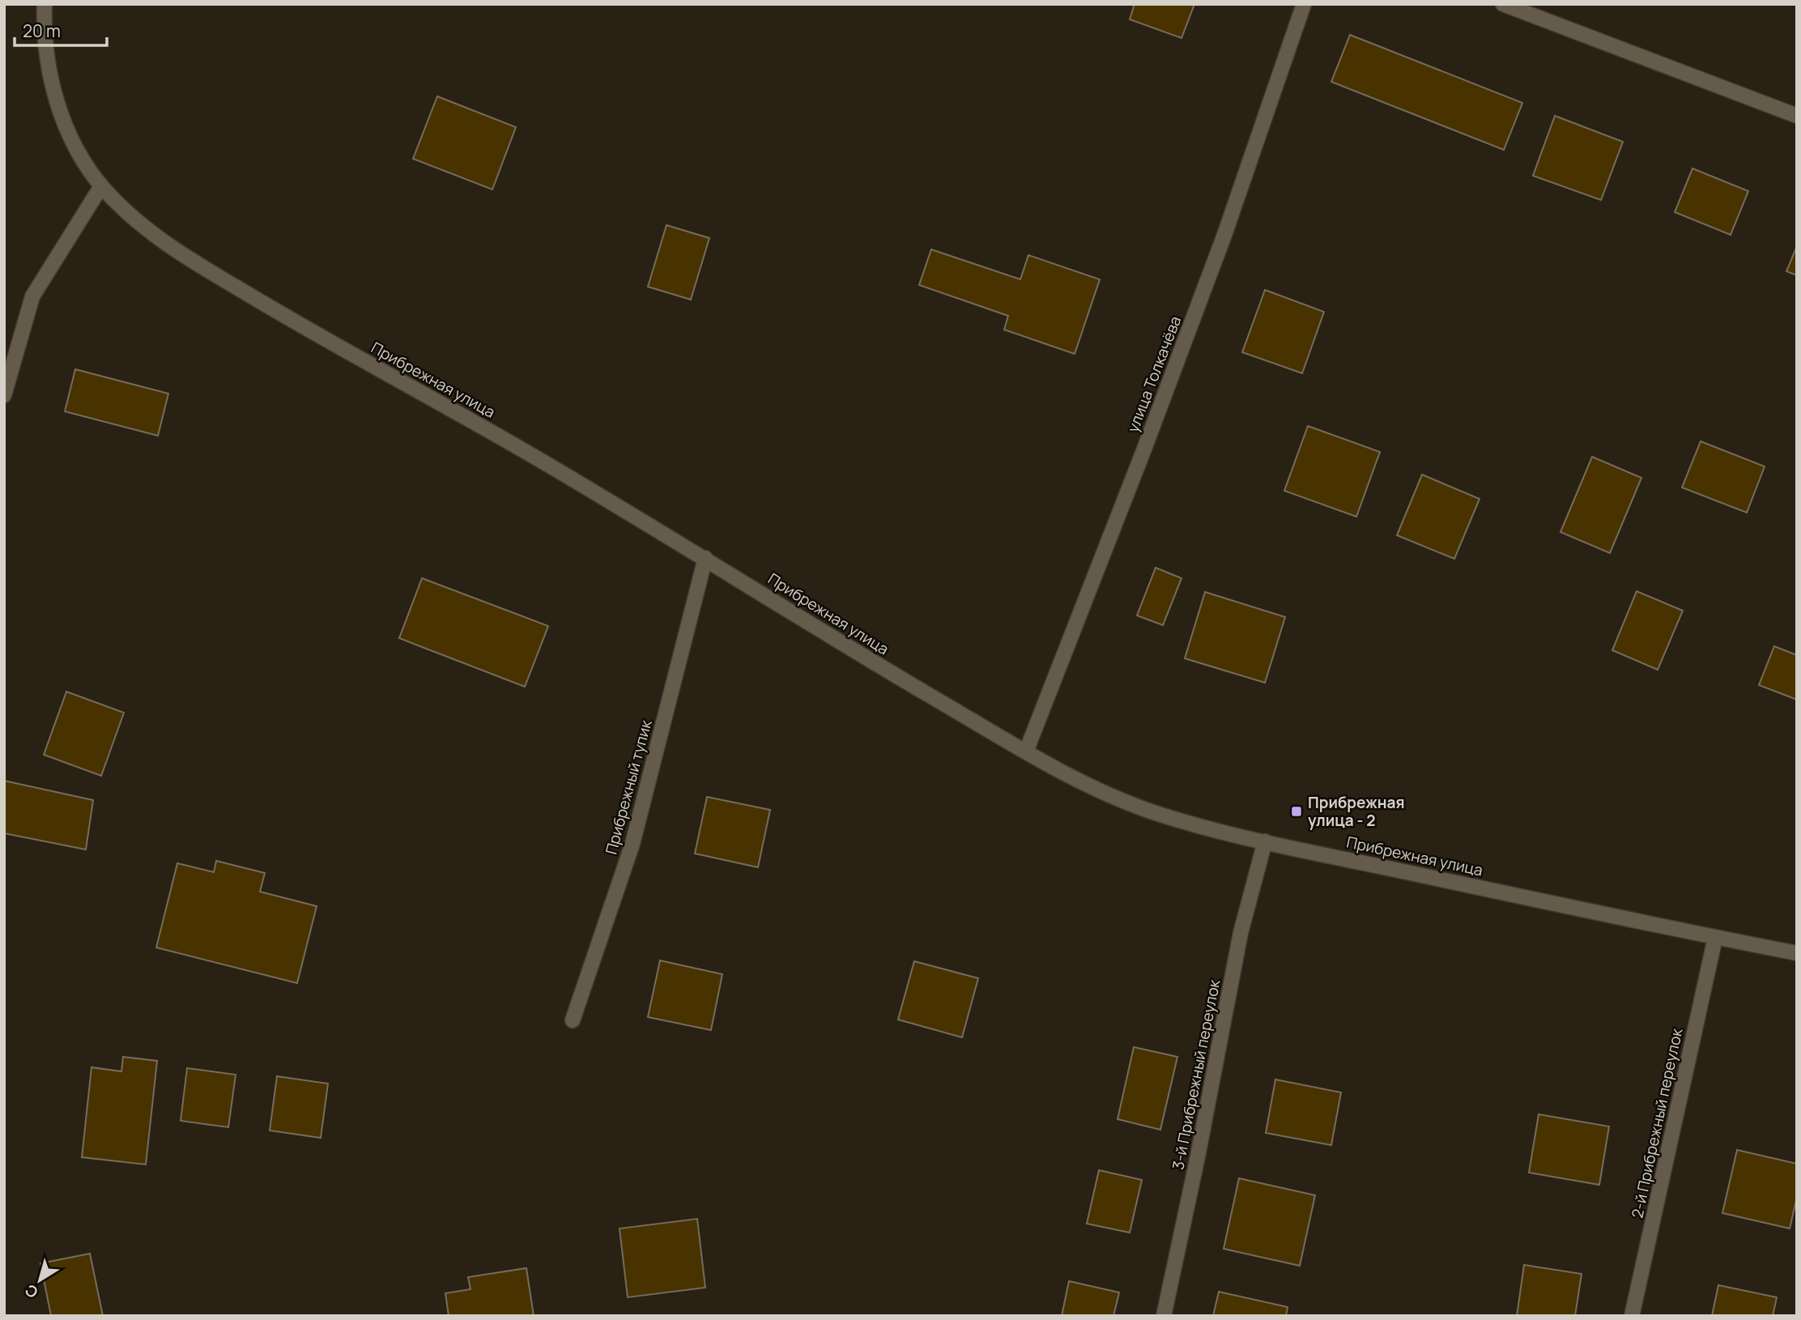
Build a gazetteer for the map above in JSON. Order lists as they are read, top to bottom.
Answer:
{
  "streets": {
    "street": [
      "улица Толкачёва",
      "Прибрежная улица",
      "Прибрежный тупик",
      "3-й Прибрежный переулок",
      "2-й Прибрежный переулок"
    ]
  },
  "crossings": [
    ["улица Толкачёва", "Прибрежная улица"],
    ["Прибрежная улица", "Прибрежный тупик"],
    ["Прибрежная улица", "3-й Прибрежный переулок"],
    ["Прибрежная улица", "2-й Прибрежный переулок"]
  ],
  "places": {
    "transit": ["Прибрежная улица - 2"]
  },
  "scale_bar": "20 m",
  "north": "bottom left"
}
